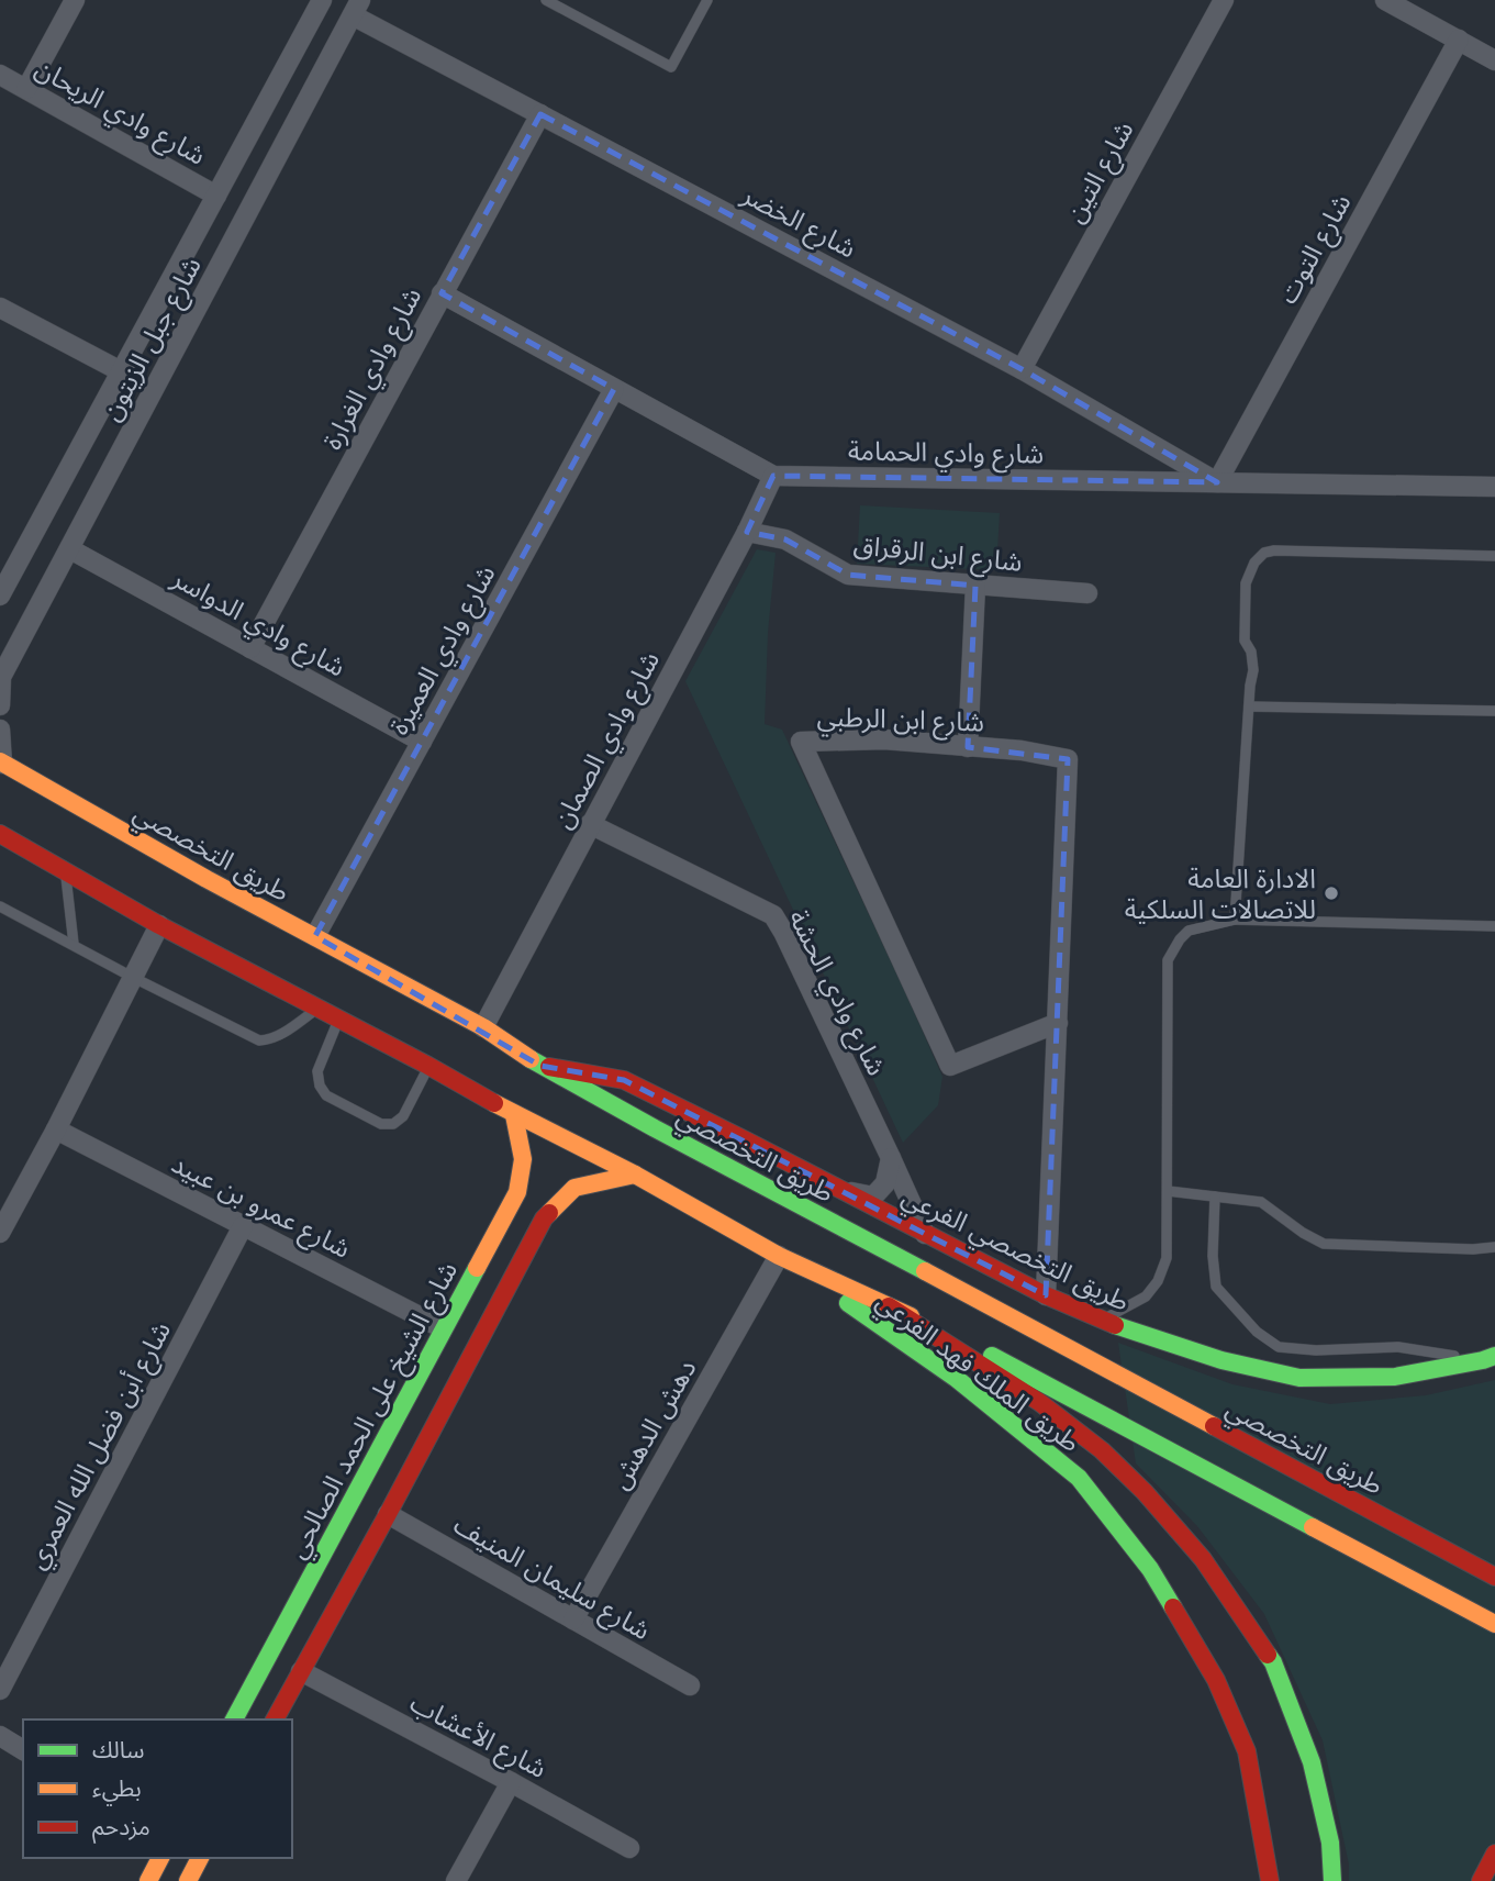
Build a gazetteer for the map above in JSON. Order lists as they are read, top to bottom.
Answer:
{
  "streets": {
    "main road": [
      "طريق التخصصي",
      "طريق التخصصي الفرعي",
      "طريق الملك فهد الفرعي",
      "شارع الشيخ على الحمد الصالحي"
    ],
    "street": [
      "شارع وادي الريحان",
      "شارع التين",
      "شارع الخضر",
      "شارع التوت",
      "شارع جبل الزيتون",
      "شارع وادي الغرارة",
      "شارع وادي الحمامة",
      "شارع ابن الرقراق",
      "شارع وادي الدواسر",
      "شارع وادي العميرة",
      "شارع ابن الرطبي",
      "شارع وادي الصمان",
      "شارع وادي الحشة",
      "شارع عمرو بن عبيد",
      "دهش الدهش",
      "شارع أبن فضل الله العمري",
      "شارع سليمان المنيف",
      "شارع الأعشاب"
    ]
  },
  "crossings": [
    ["شارع وادي الريحان", "شارع جبل الزيتون"],
    ["شارع التين", "شارع الخضر"],
    ["شارع الخضر", "شارع التوت"],
    ["شارع الخضر", "شارع جبل الزيتون"],
    ["شارع الخضر", "شارع وادي الغرارة"],
    ["شارع الخضر", "شارع وادي الحمامة"],
    ["شارع التوت", "شارع وادي الحمامة"],
    ["شارع جبل الزيتون", "شارع وادي الدواسر"],
    ["شارع وادي الغرارة", "شارع وادي الحمامة"],
    ["شارع وادي الغرارة", "شارع وادي الدواسر"],
    ["شارع وادي الحمامة", "شارع وادي العميرة"],
    ["شارع وادي الحمامة", "شارع وادي الصمان"],
    ["شارع ابن الرقراق", "شارع وادي الصمان"],
    ["شارع وادي الدواسر", "شارع وادي العميرة"],
    ["شارع وادي العميرة", "طريق التخصصي"],
    ["شارع ابن الرطبي", "طريق التخصصي الفرعي"],
    ["شارع وادي الصمان", "طريق التخصصي"],
    ["شارع وادي الصمان", "شارع وادي الحشة"],
    ["طريق التخصصي", "طريق التخصصي الفرعي"],
    ["شارع وادي الحشة", "طريق التخصصي الفرعي"],
    ["شارع عمرو بن عبيد", "شارع الشيخ على الحمد الصالحي"],
    ["شارع عمرو بن عبيد", "شارع أبن فضل الله العمري"],
    ["طريق الملك فهد الفرعي", "دهش الدهش"],
    ["دهش الدهش", "شارع سليمان المنيف"]
  ],
  "places": ["الادارة العامة للاتصالات السلكية"],
  "legend": ["سالك", "بطيء", "مزدحم"]
}
